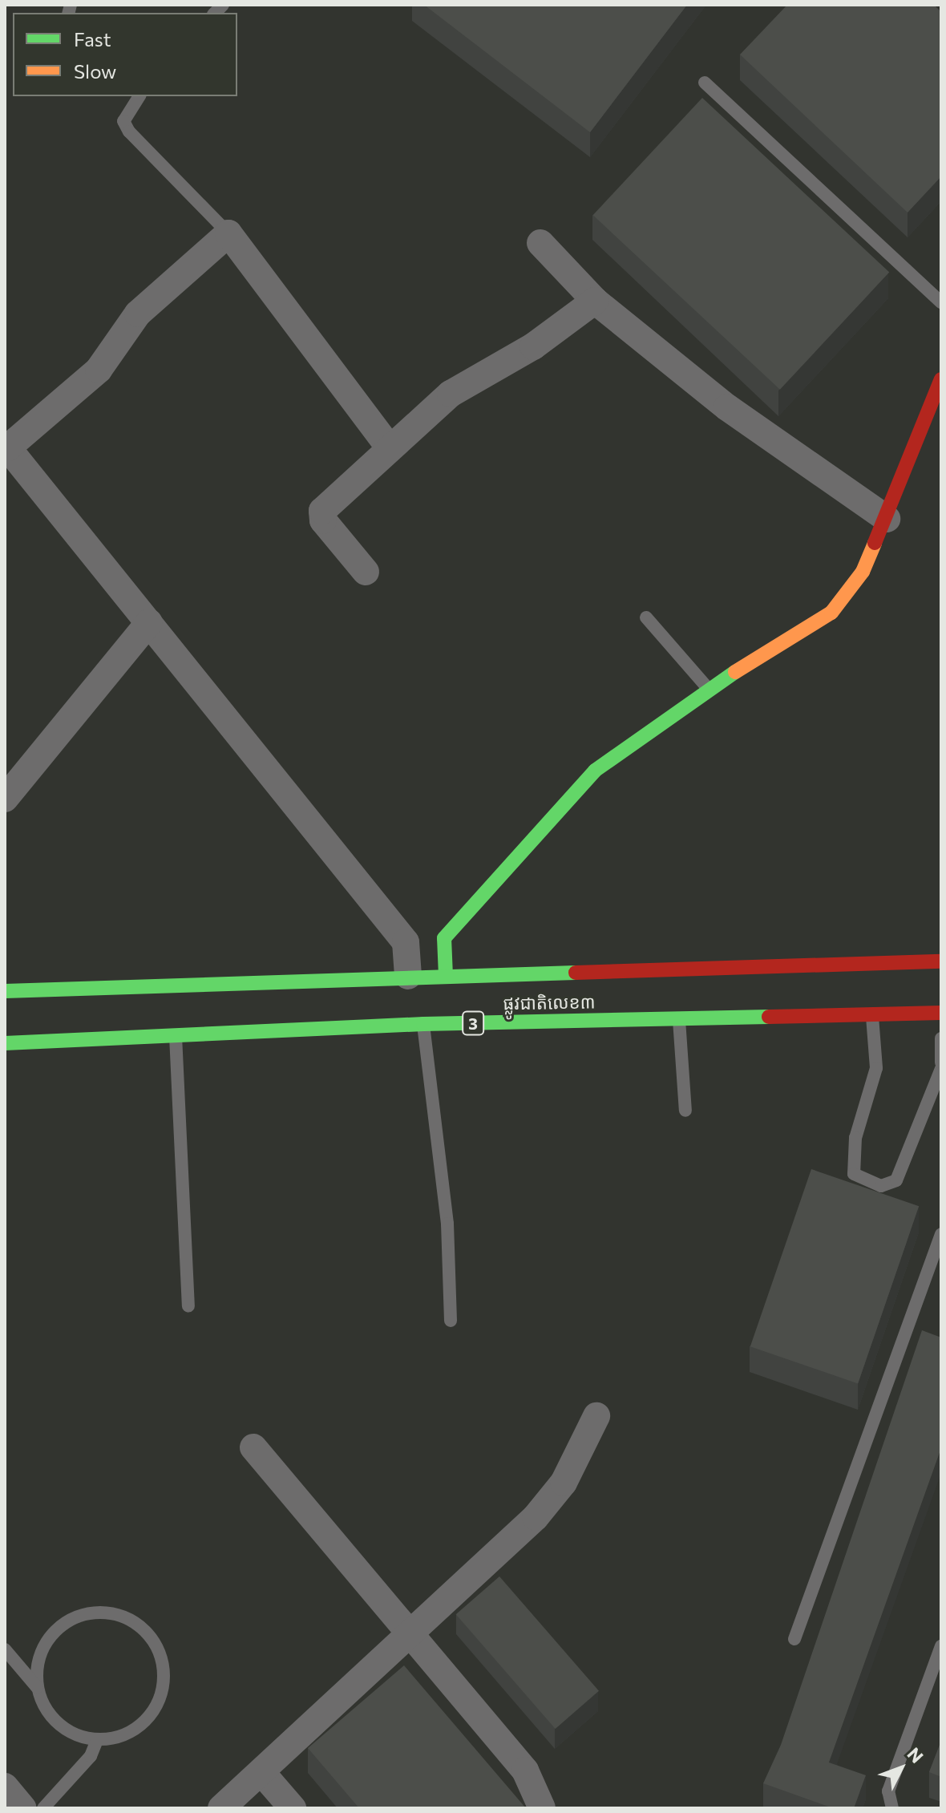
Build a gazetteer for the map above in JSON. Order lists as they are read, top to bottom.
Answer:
{
  "streets": {
    "main road": ["ផ្លូវជាតិលេខ៣", "3"]
  },
  "legend": ["Fast", "Slow"],
  "north": "top right"
}
